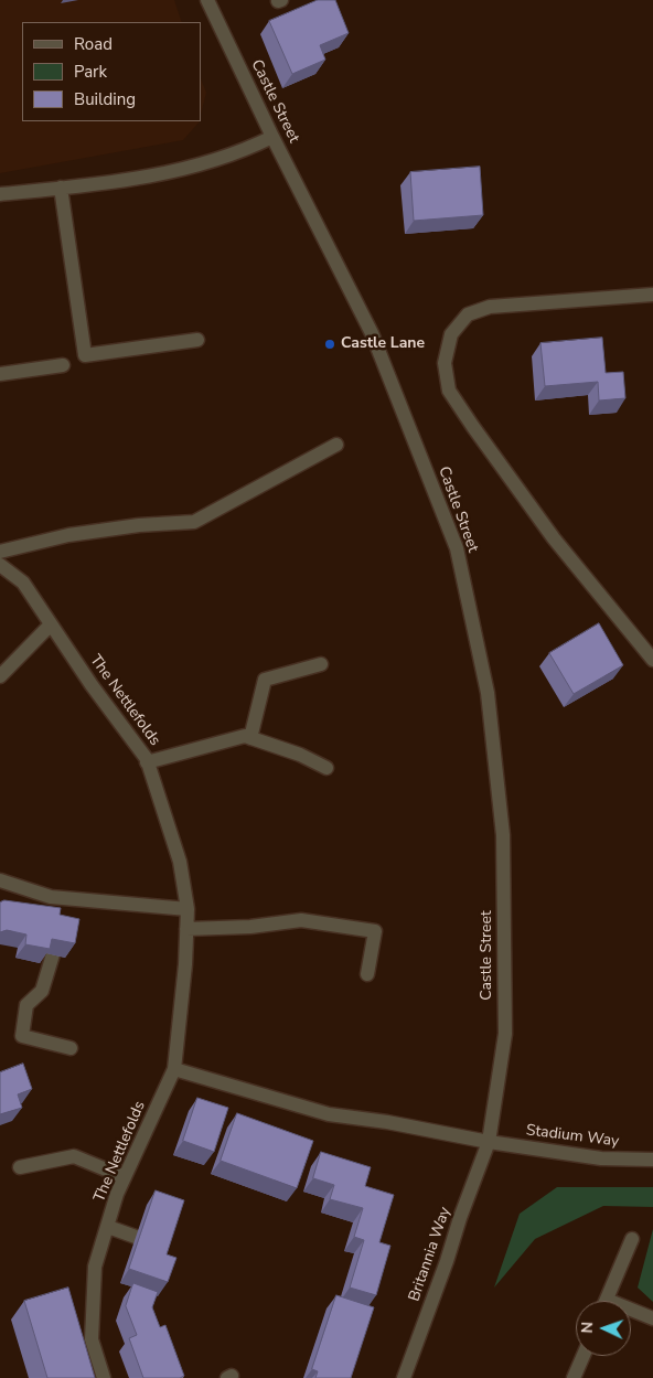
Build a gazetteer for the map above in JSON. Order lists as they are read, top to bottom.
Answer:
{
  "streets": {
    "street": [
      "Castle Street",
      "The Nettlefolds",
      "Stadium Way",
      "Britannia Way"
    ]
  },
  "crossings": [
    ["Castle Street", "Stadium Way"],
    ["Castle Street", "Britannia Way"],
    ["Stadium Way", "Britannia Way"]
  ],
  "places": ["Castle Lane"],
  "legend": ["Road", "Park", "Building"],
  "north": "left"
}
